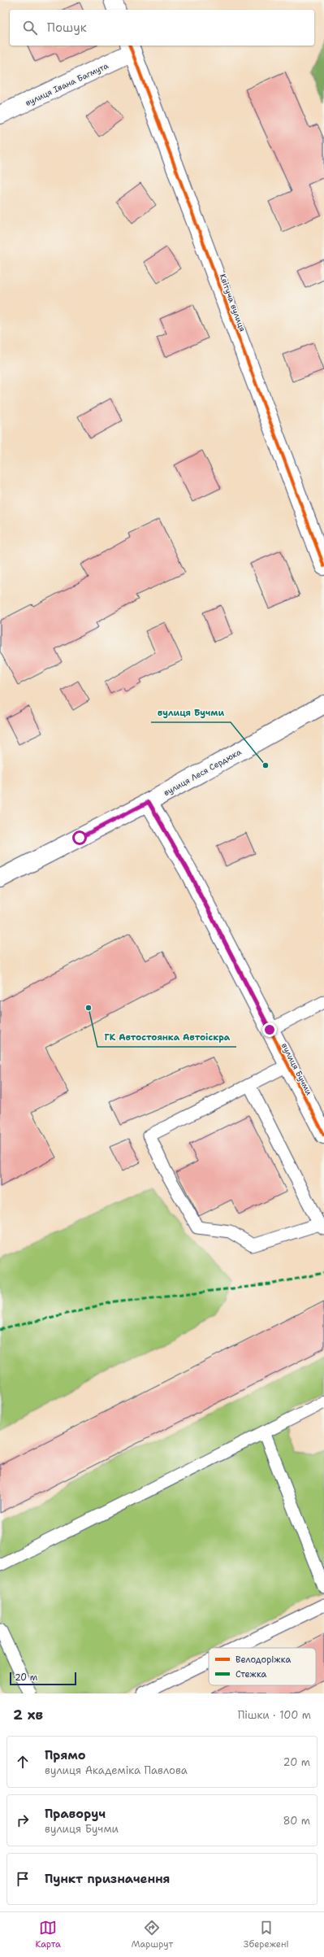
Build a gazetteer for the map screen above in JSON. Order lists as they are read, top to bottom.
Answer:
{
  "streets": {
    "street": [
      "вулиця Івана Багмута",
      "Квітуча вулиця",
      "вулиця Леся Сердюка",
      "вулиця Бучми"
    ]
  },
  "crossings": [
    ["вулиця Івана Багмута", "Квітуча вулиця"],
    ["вулиця Леся Сердюка", "вулиця Бучми"]
  ],
  "places": ["вулиця Бучми", "ГК Автостоянка Автоіскра"],
  "legend": ["Велодоріжка", "Стежка"],
  "scale_bar": "20 m",
  "page": {
    "search": "Пошук",
    "scale": "20 m",
    "heading": ["2 хв", "Пішки · 100 m"],
    "list": [
      ["Прямо", "вулиця Академіка Павлова", "20 m"],
      ["Праворуч", "вулиця Бучми", "80 m"],
      "Пункт призначення"
    ],
    "nav": ["Карта", "Маршрут", "Збережені"]
  }
}
